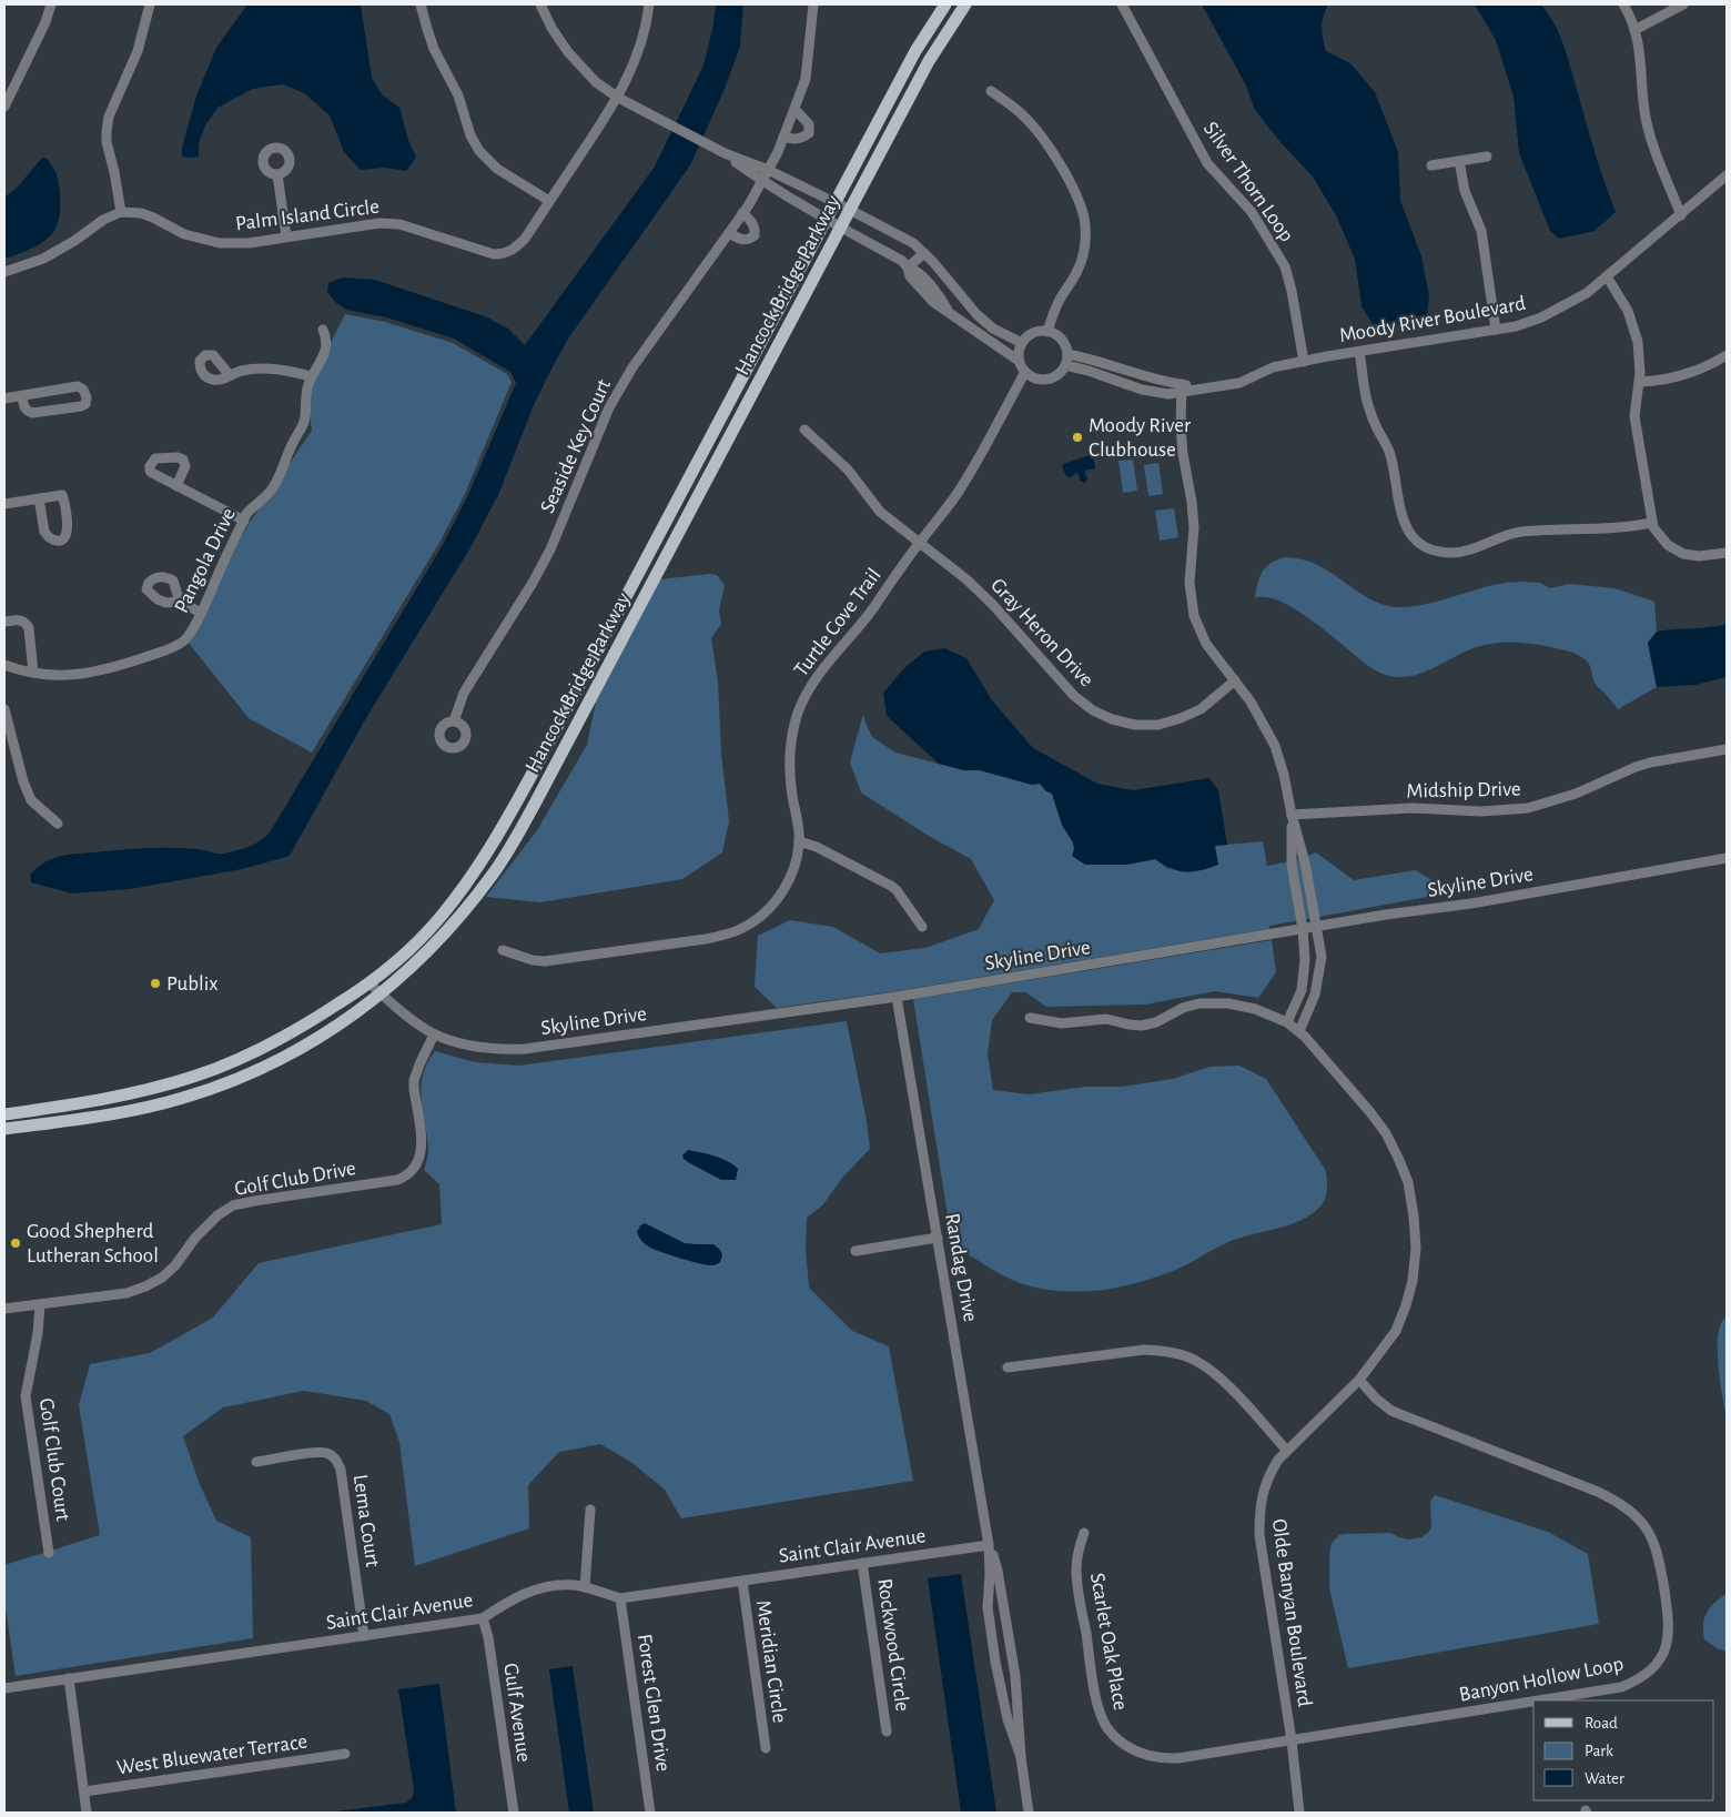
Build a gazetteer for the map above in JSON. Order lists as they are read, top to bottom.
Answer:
{
  "streets": {
    "main road": ["Hancock Bridge Parkway"],
    "street": [
      "Silver Thorn Loop",
      "Palm Island Circle",
      "Moody River Boulevard",
      "Seaside Key Court",
      "Pangola Drive",
      "Turtle Cove Trail",
      "Gray Heron Drive",
      "Midship Drive",
      "Skyline Drive",
      "Golf Club Drive",
      "Randag Drive",
      "Golf Club Court",
      "Lema Court",
      "Saint Clair Avenue",
      "Olde Banyan Boulevard",
      "Scarlet Oak Place",
      "Rockwood Circle",
      "Meridian Circle",
      "Banyon Hollow Loop",
      "Forest Glen Drive",
      "Gulf Avenue",
      "West Bluewater Terrace"
    ]
  },
  "crossings": [
    ["Silver Thorn Loop", "Moody River Boulevard"],
    ["Hancock Bridge Parkway", "Skyline Drive"],
    ["Moody River Boulevard", "Turtle Cove Trail"],
    ["Turtle Cove Trail", "Gray Heron Drive"],
    ["Skyline Drive", "Golf Club Drive"],
    ["Skyline Drive", "Randag Drive"],
    ["Golf Club Drive", "Golf Club Court"],
    ["Randag Drive", "Saint Clair Avenue"],
    ["Lema Court", "Saint Clair Avenue"],
    ["Saint Clair Avenue", "Rockwood Circle"],
    ["Saint Clair Avenue", "Meridian Circle"],
    ["Saint Clair Avenue", "Forest Glen Drive"],
    ["Saint Clair Avenue", "Gulf Avenue"],
    ["Olde Banyan Boulevard", "Scarlet Oak Place"],
    ["Olde Banyan Boulevard", "Banyon Hollow Loop"],
    ["Scarlet Oak Place", "Banyon Hollow Loop"]
  ],
  "places": ["Moody River Clubhouse", "Publix", "Good Shepherd Lutheran School"],
  "legend": ["Road", "Park", "Water"]
}
